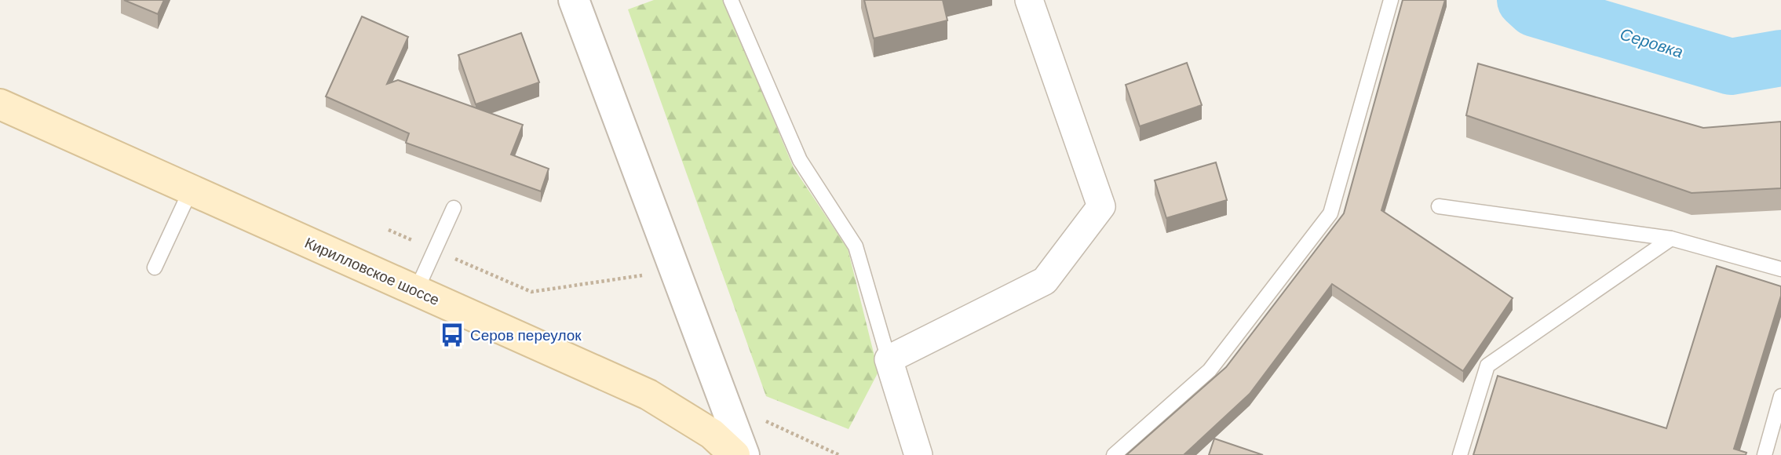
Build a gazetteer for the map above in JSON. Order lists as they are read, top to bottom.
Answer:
{
  "streets": {
    "main road": ["Кирилловское шоссе"]
  },
  "water": ["Серовка"],
  "places": {
    "bus stop": ["Серов переулок"]
  }
}
